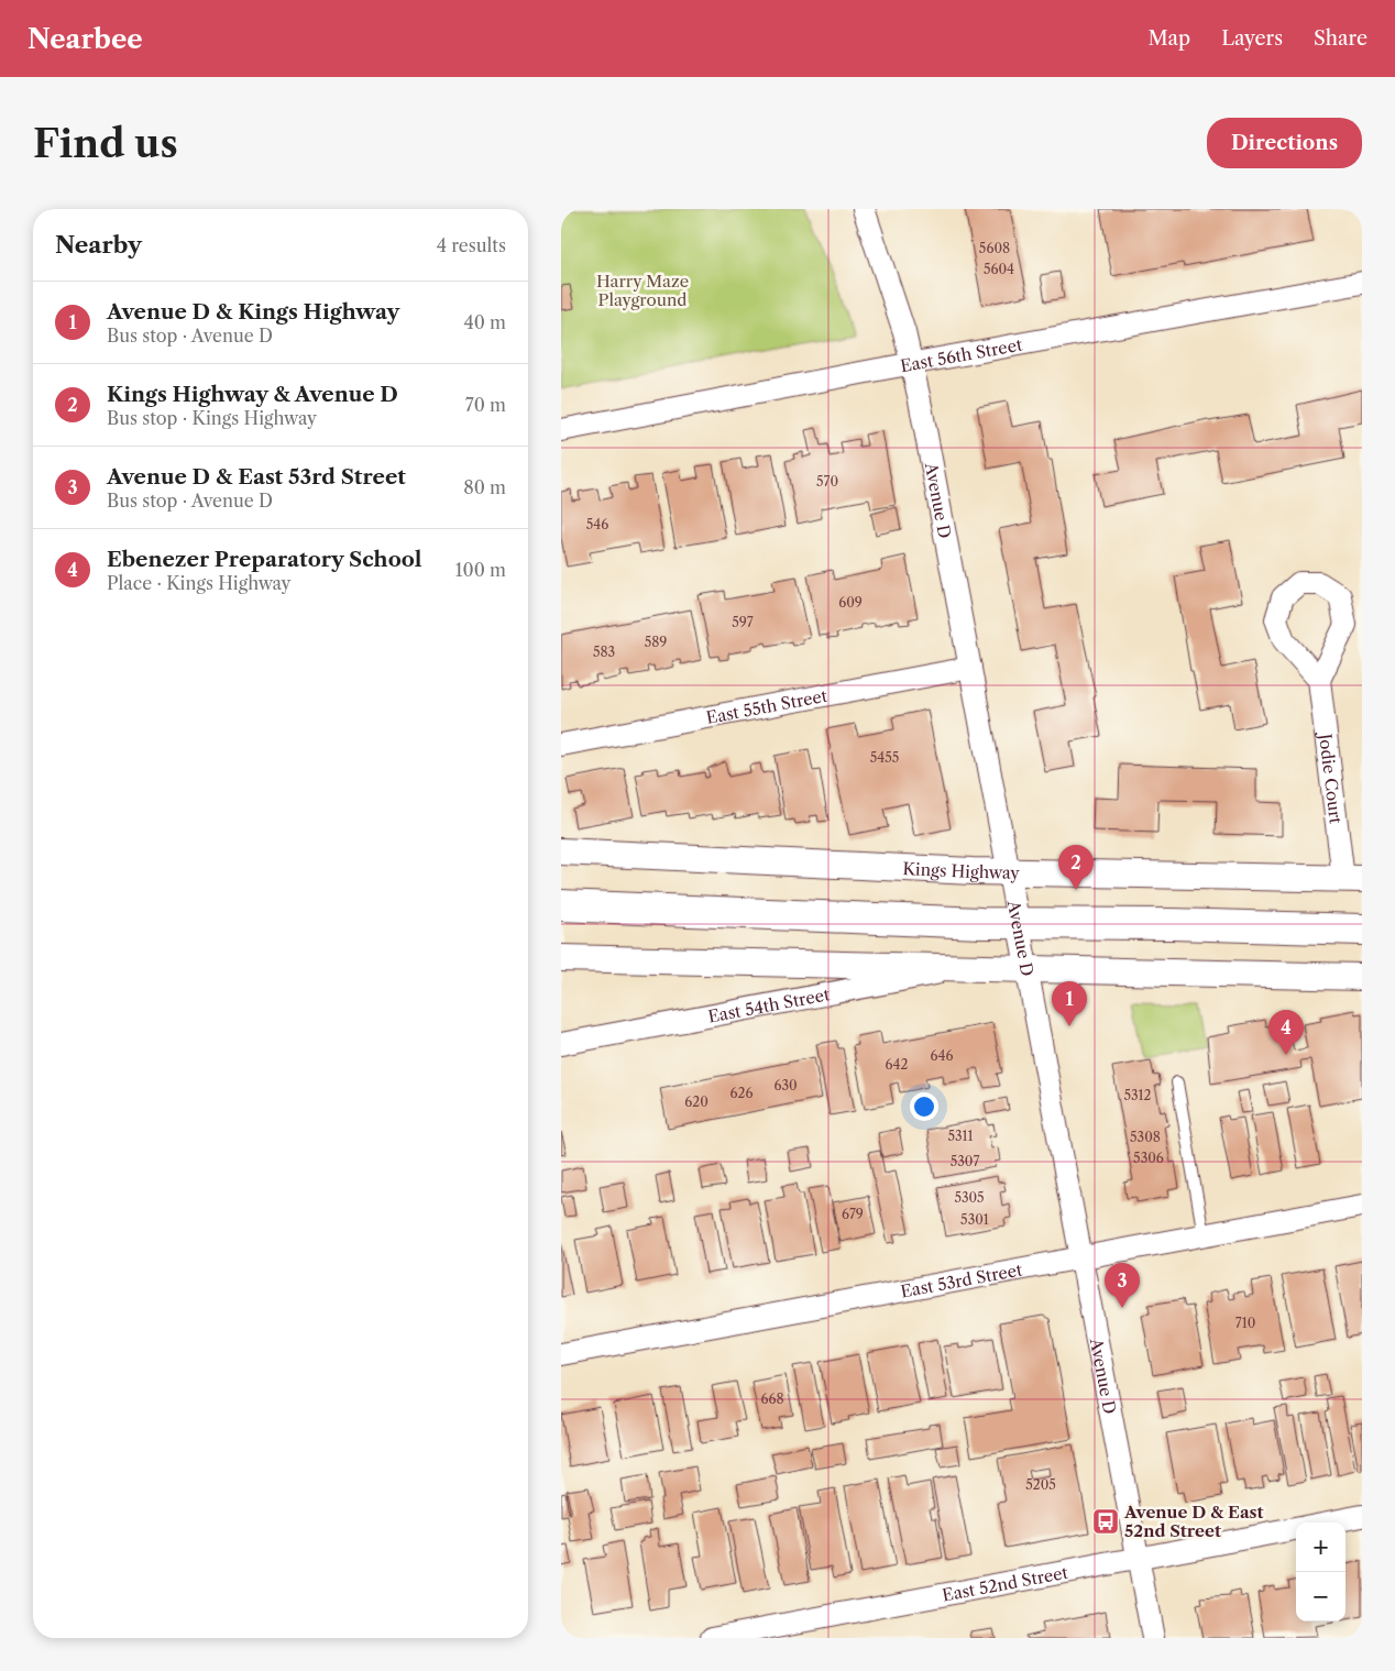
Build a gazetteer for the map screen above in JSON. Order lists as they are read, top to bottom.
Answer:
{
  "streets": {
    "street": [
      "East 56th Street",
      "Avenue D",
      "East 55th Street",
      "Jodie Court",
      "Kings Highway",
      "East 54th Street",
      "East 53rd Street",
      "East 52nd Street"
    ]
  },
  "crossings": [
    ["East 56th Street", "Avenue D"],
    ["Avenue D", "East 55th Street"],
    ["Avenue D", "Kings Highway"],
    ["Avenue D", "East 53rd Street"],
    ["Avenue D", "East 52nd Street"],
    ["Jodie Court", "Kings Highway"]
  ],
  "parks": ["Harry Maze Playground"],
  "places": {
    "bus stop": ["Avenue D & East 52nd Street"]
  },
  "house_numbers": [
    "5608",
    "5604",
    "570",
    "546",
    "609",
    "597",
    "589",
    "583",
    "5455",
    "646",
    "642",
    "630",
    "626",
    "5312",
    "620",
    "5311",
    "5308",
    "5306",
    "5307",
    "5305",
    "679",
    "5301",
    "710",
    "668",
    "5205"
  ],
  "page": {
    "header": "Nearbee",
    "nav": ["Map", "Layers", "Share"],
    "buttons": "Directions",
    "title": "Find us",
    "heading": ["Nearby", "4 results"],
    "list": [
      {
        "mark": "1",
        "name": "Avenue D & Kings Highway",
        "note": "Bus stop · Avenue D",
        "value": "40 m"
      },
      {
        "mark": "2",
        "name": "Kings Highway & Avenue D",
        "note": "Bus stop · Kings Highway",
        "value": "70 m"
      },
      {
        "mark": "3",
        "name": "Avenue D & East 53rd Street",
        "note": "Bus stop · Avenue D",
        "value": "80 m"
      },
      {
        "mark": "4",
        "name": "Ebenezer Preparatory School",
        "note": "Place · Kings Highway",
        "value": "100 m"
      }
    ],
    "pins": [
      "2",
      "1",
      "4",
      "3"
    ],
    "map_buttons": ["+", "−"]
  }
}
